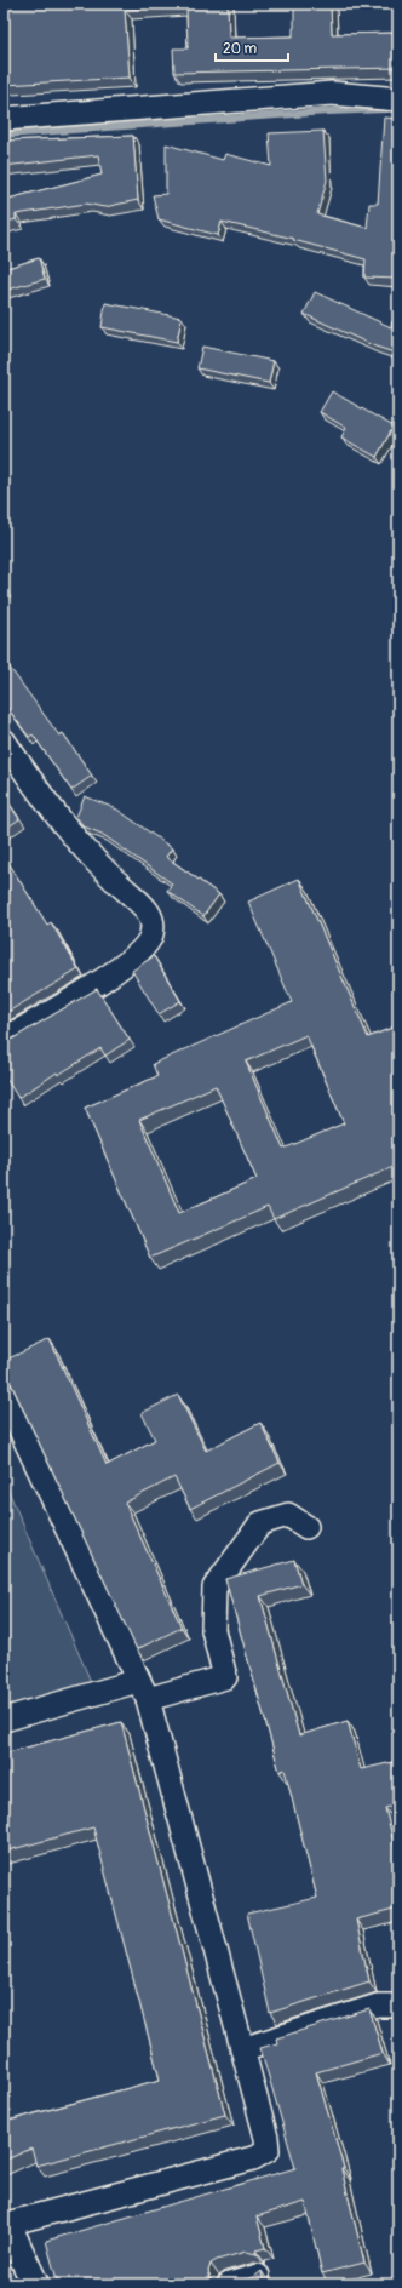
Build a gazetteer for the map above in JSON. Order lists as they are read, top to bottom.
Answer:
{
  "scale_bar": "20 m"
}
